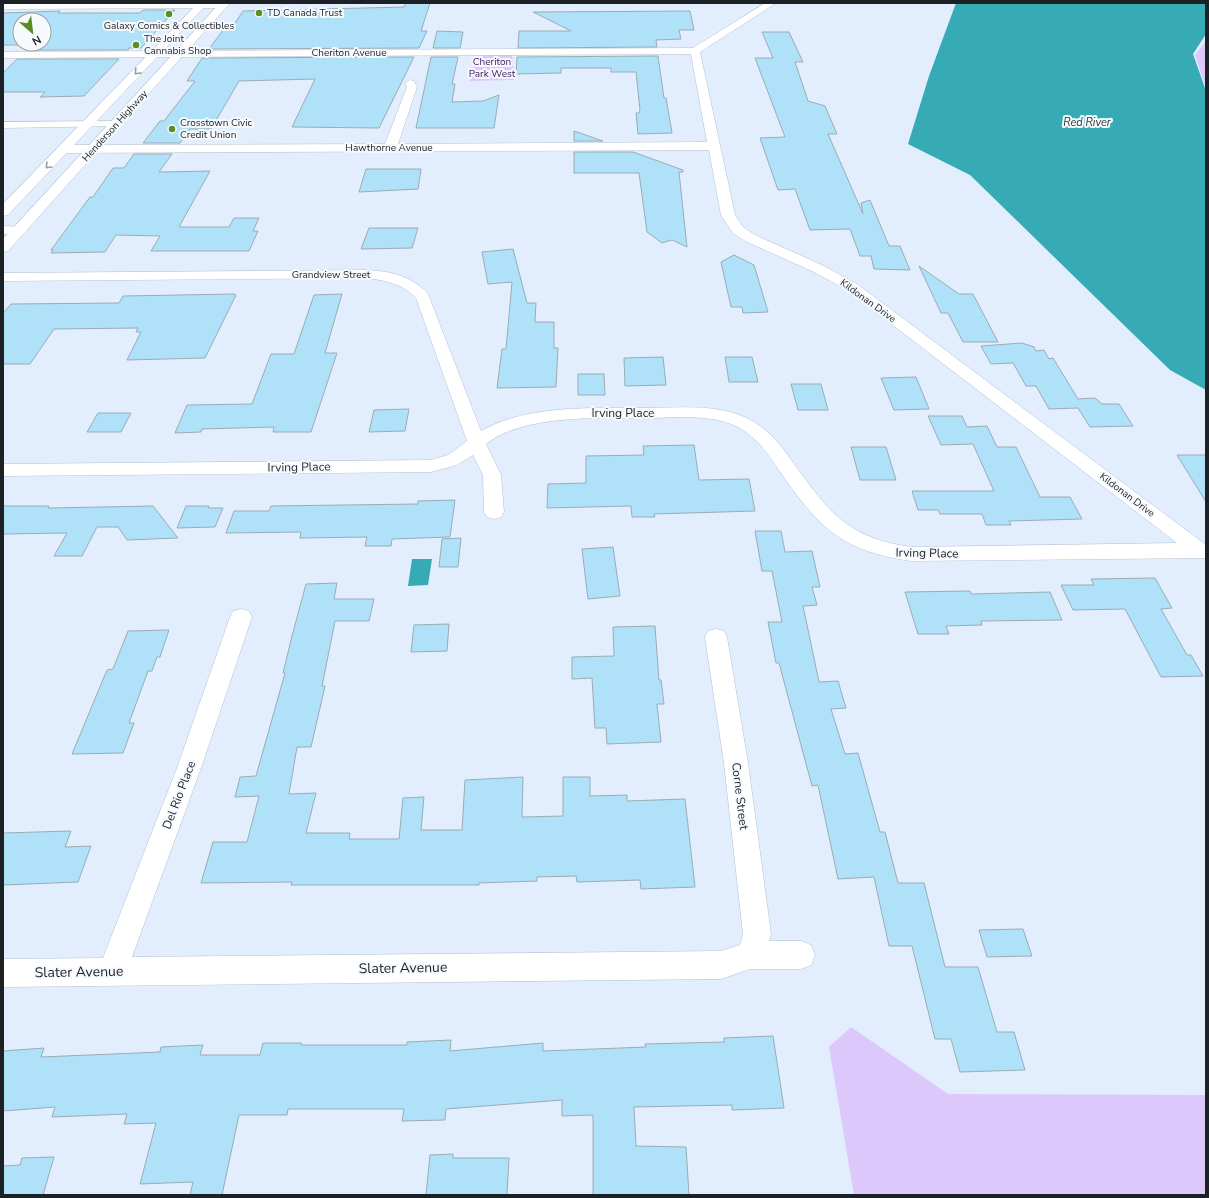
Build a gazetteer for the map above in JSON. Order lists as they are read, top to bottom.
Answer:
{
  "streets": {
    "main road": ["Henderson Highway"],
    "street": [
      "Cheriton Avenue",
      "Hawthorne Avenue",
      "Grandview Street",
      "Kildonan Drive",
      "Irving Place",
      "Del Rio Place",
      "Corne Street",
      "Slater Avenue"
    ]
  },
  "crossings": [
    ["Cheriton Avenue", "Henderson Highway"],
    ["Cheriton Avenue", "Kildonan Drive"],
    ["Henderson Highway", "Hawthorne Avenue"],
    ["Hawthorne Avenue", "Kildonan Drive"],
    ["Grandview Street", "Irving Place"],
    ["Kildonan Drive", "Irving Place"],
    ["Del Rio Place", "Slater Avenue"],
    ["Corne Street", "Slater Avenue"]
  ],
  "water": ["Red River"],
  "parks": ["Cheriton Park West"],
  "places": [
    "TD Canada Trust",
    "Galaxy Comics & Collectibles",
    "The Joint Cannabis Shop",
    "Crosstown Civic Credit Union"
  ],
  "north": "bottom right"
}
